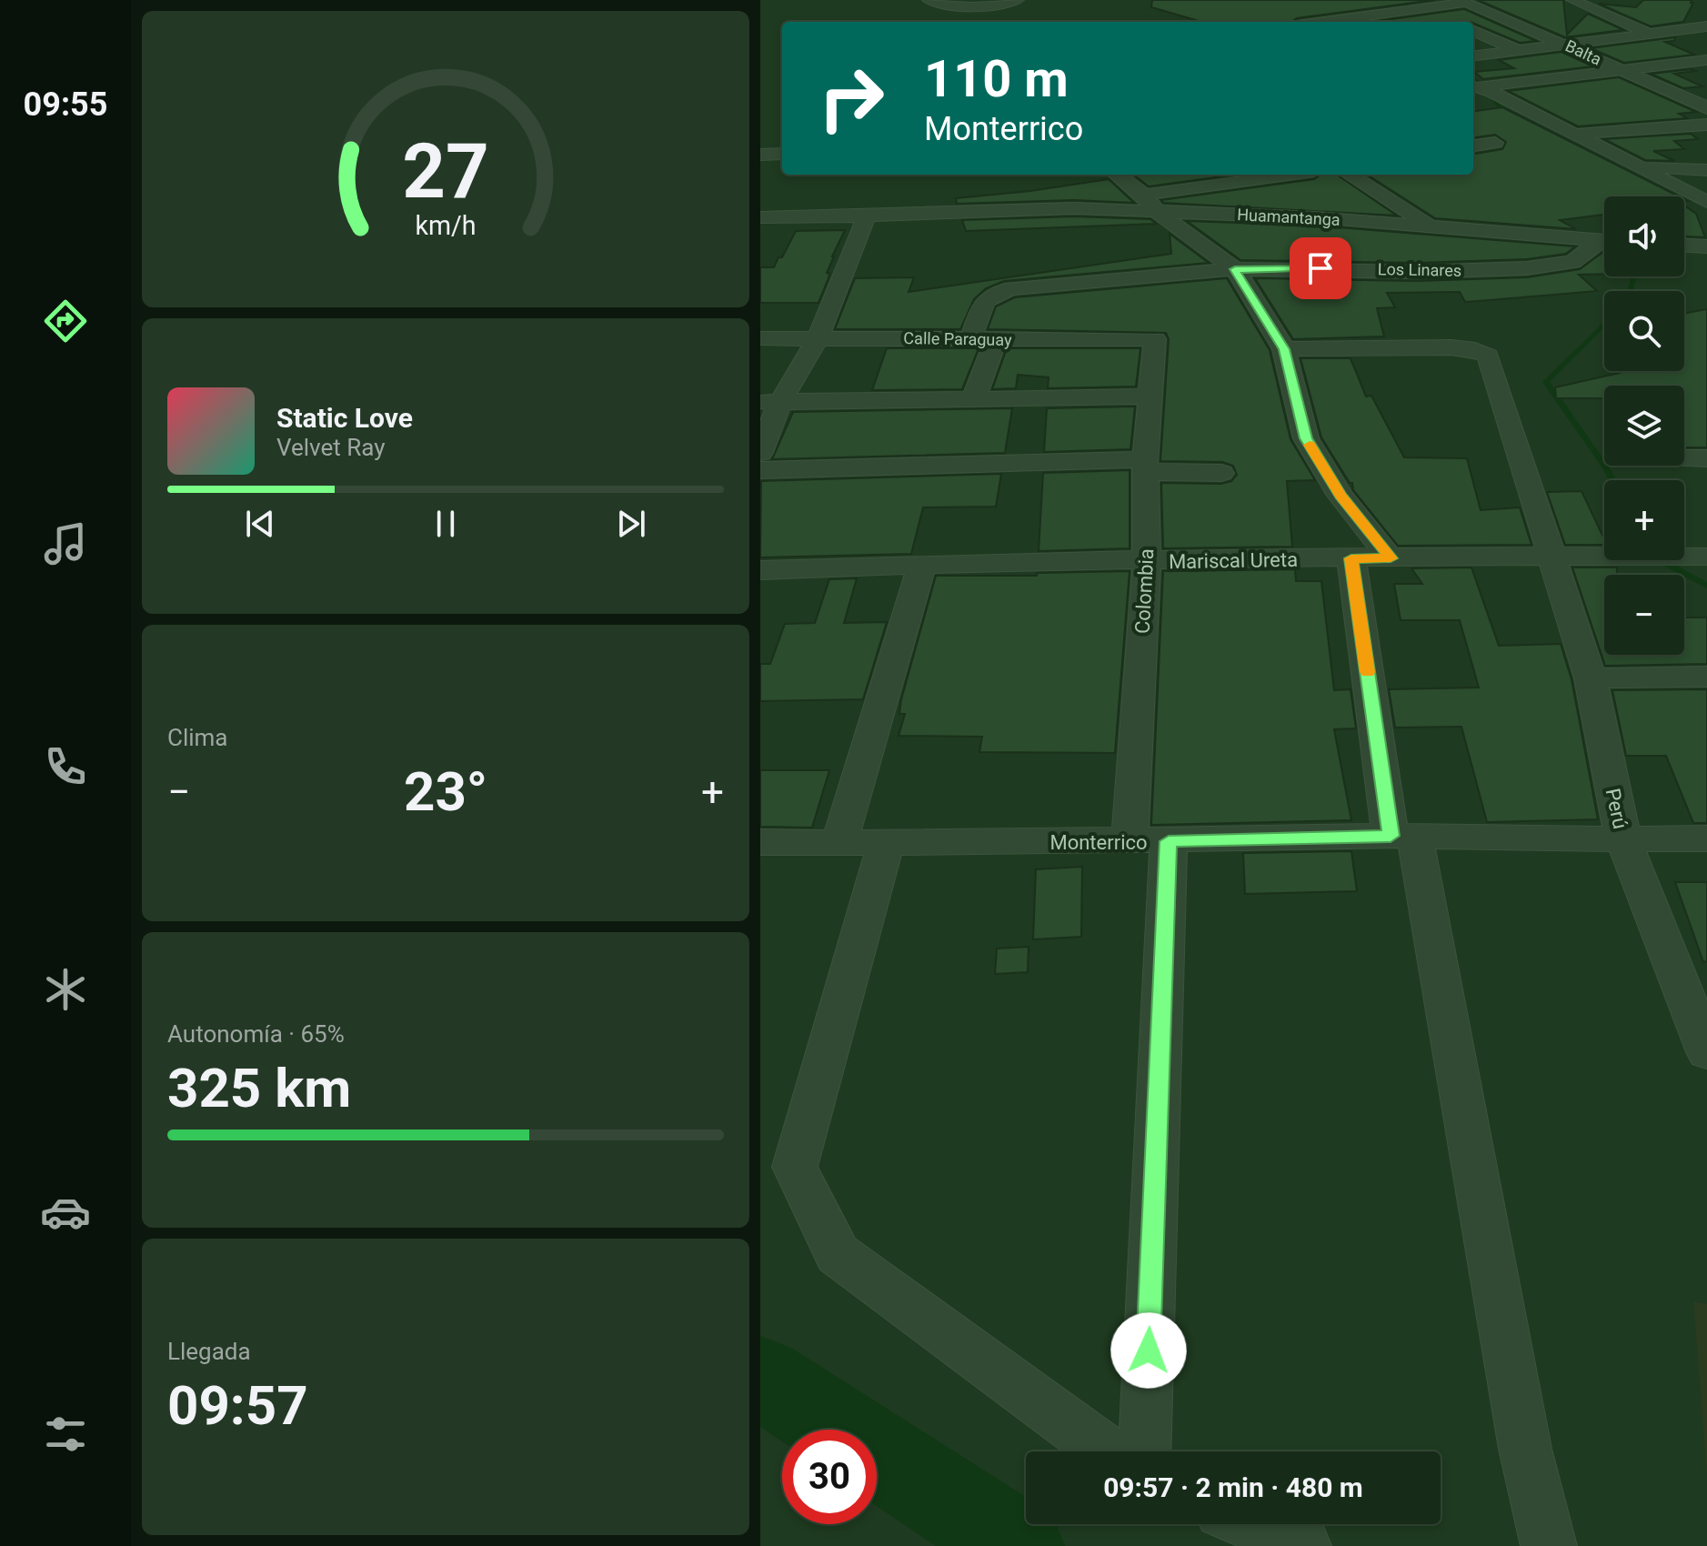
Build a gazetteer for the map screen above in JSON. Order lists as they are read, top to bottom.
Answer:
{
  "streets": {
    "street": [
      "Balta",
      "Huamantanga",
      "Los Linares",
      "Calle Paraguay",
      "Mariscal Ureta",
      "Colombia",
      "Perú",
      "Monterrico"
    ]
  },
  "crossings": [
    ["Los Linares", "Calle Paraguay"],
    ["Calle Paraguay", "Colombia"],
    ["Mariscal Ureta", "Colombia"],
    ["Mariscal Ureta", "Perú"],
    ["Colombia", "Monterrico"],
    ["Perú", "Monterrico"]
  ],
  "page": {
    "tabs": "09:55",
    "turn": ["110 m", "Monterrico"],
    "map_buttons": ["+", "−"],
    "song": ["Static Love", "Velvet Ray"],
    "tile": [
      "Clima",
      ["Autonomía · 65%", "325 km"],
      ["Llegada", "09:57"]
    ],
    "heat": ["−", "23°", "+"],
    "limit": "30",
    "trip": "09:57 · 2 min · 480 m",
    "gauge": ["27", "km/h"]
  }
}
